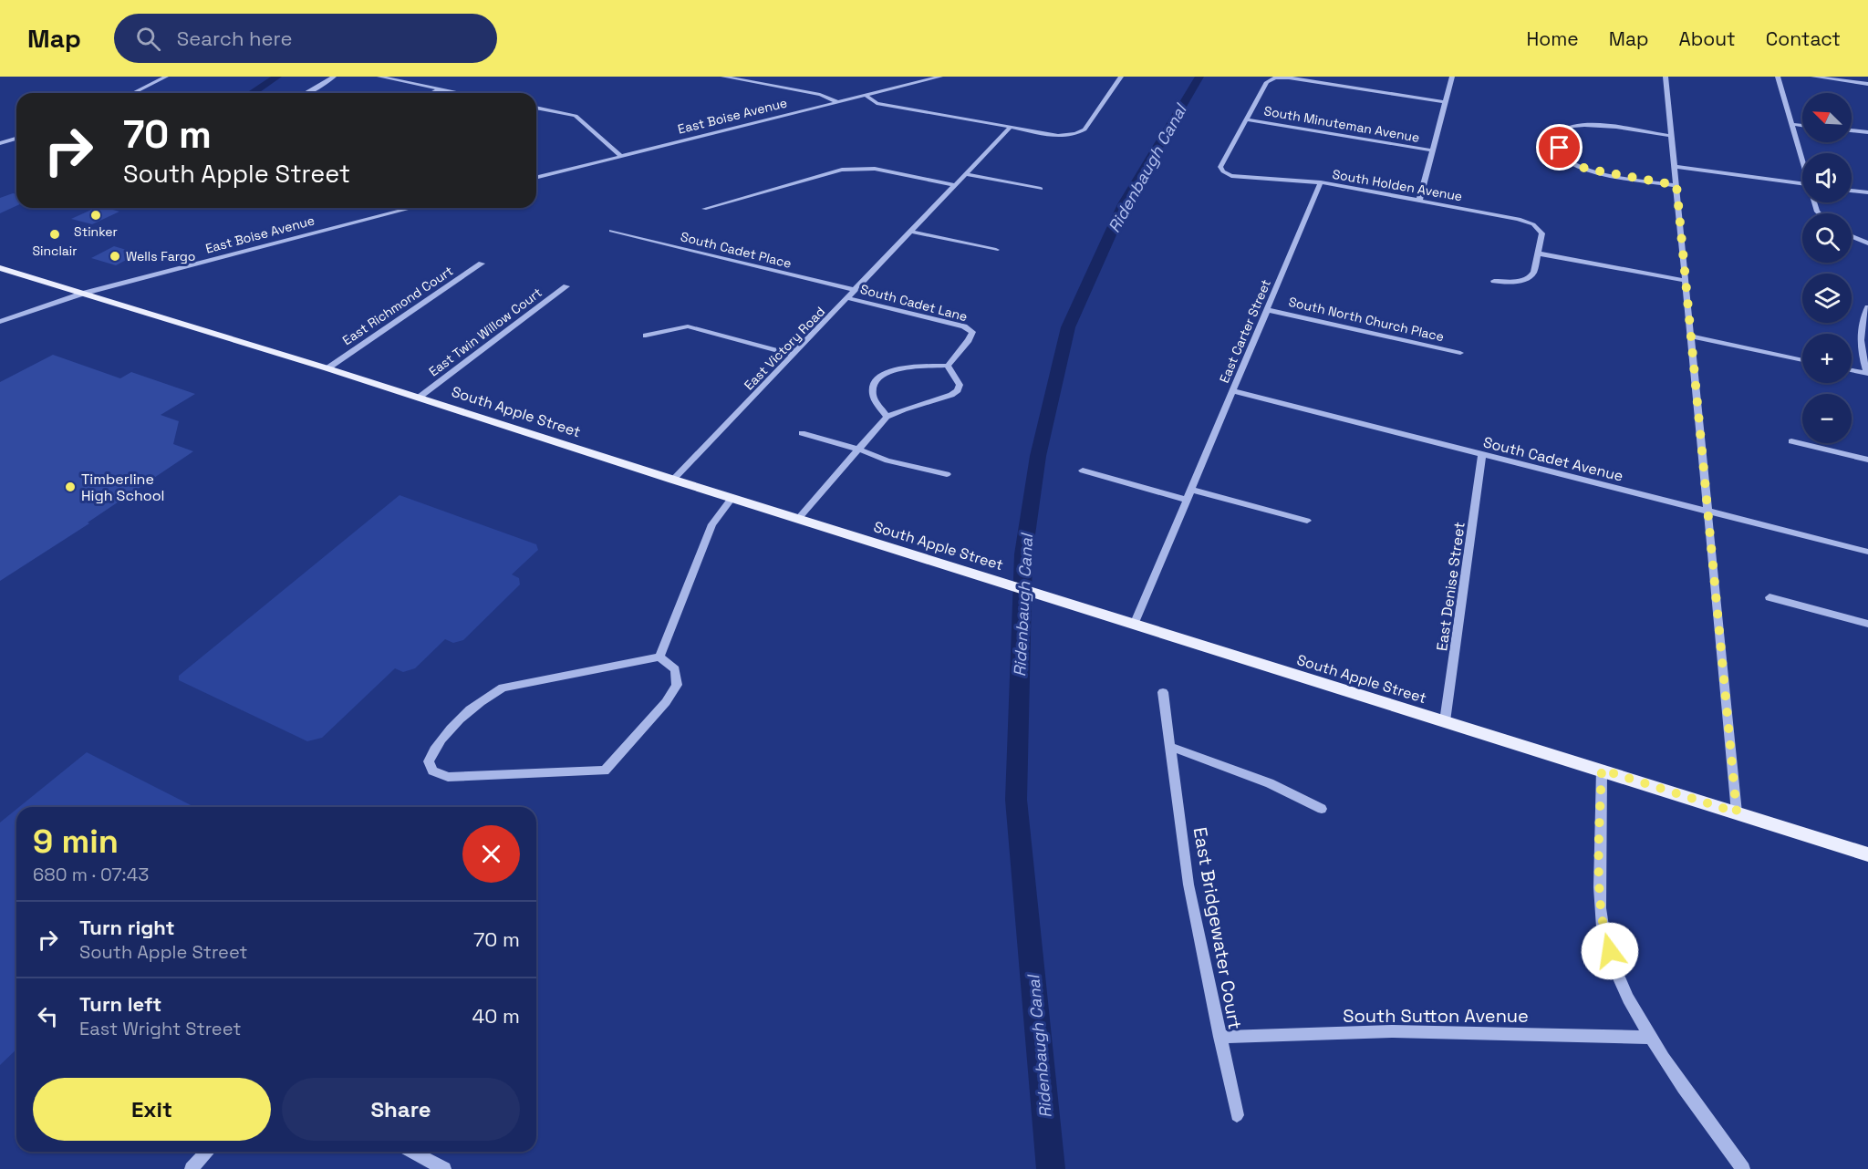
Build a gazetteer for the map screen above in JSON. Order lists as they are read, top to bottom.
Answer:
{
  "streets": {
    "main road": ["South Apple Street"],
    "street": [
      "East Boise Avenue",
      "South Minuteman Avenue",
      "South Holden Avenue",
      "South Cadet Place",
      "South Cadet Lane",
      "East Richmond Court",
      "South North Church Place",
      "East Carter Street",
      "East Twin Willow Court",
      "East Victory Road",
      "South Cadet Avenue",
      "East Denise Street",
      "East Bridgewater Court",
      "South Sutton Avenue"
    ]
  },
  "crossings": [
    ["East Boise Avenue", "South Apple Street"],
    ["South Minuteman Avenue", "South Holden Avenue"],
    ["South Holden Avenue", "East Carter Street"],
    ["South Cadet Place", "East Victory Road"],
    ["South Cadet Lane", "East Victory Road"],
    ["East Richmond Court", "South Apple Street"],
    ["South North Church Place", "East Carter Street"],
    ["East Carter Street", "South Apple Street"],
    ["East Carter Street", "South Cadet Avenue"],
    ["East Twin Willow Court", "South Apple Street"],
    ["East Victory Road", "South Apple Street"],
    ["South Apple Street", "East Denise Street"],
    ["South Cadet Avenue", "East Denise Street"],
    ["East Bridgewater Court", "South Sutton Avenue"]
  ],
  "water": ["Ridenbaugh Canal"],
  "places": [
    "Stinker",
    "Sinclair",
    "Wells Fargo",
    "Timberline High School"
  ],
  "north": "top left",
  "page": {
    "header": "Map",
    "search": "Search here",
    "nav": [
      "Home",
      "Map",
      "About",
      "Contact"
    ],
    "map_buttons": ["+", "−"],
    "turn": ["70 m", "South Apple Street"],
    "heading": ["9 min", "680 m · 07:43"],
    "list": [
      {
        "name": "Turn right",
        "note": "South Apple Street",
        "value": "70 m"
      },
      {
        "name": "Turn left",
        "note": "East Wright Street",
        "value": "40 m"
      }
    ],
    "buttons": ["Exit", "Share"]
  }
}
